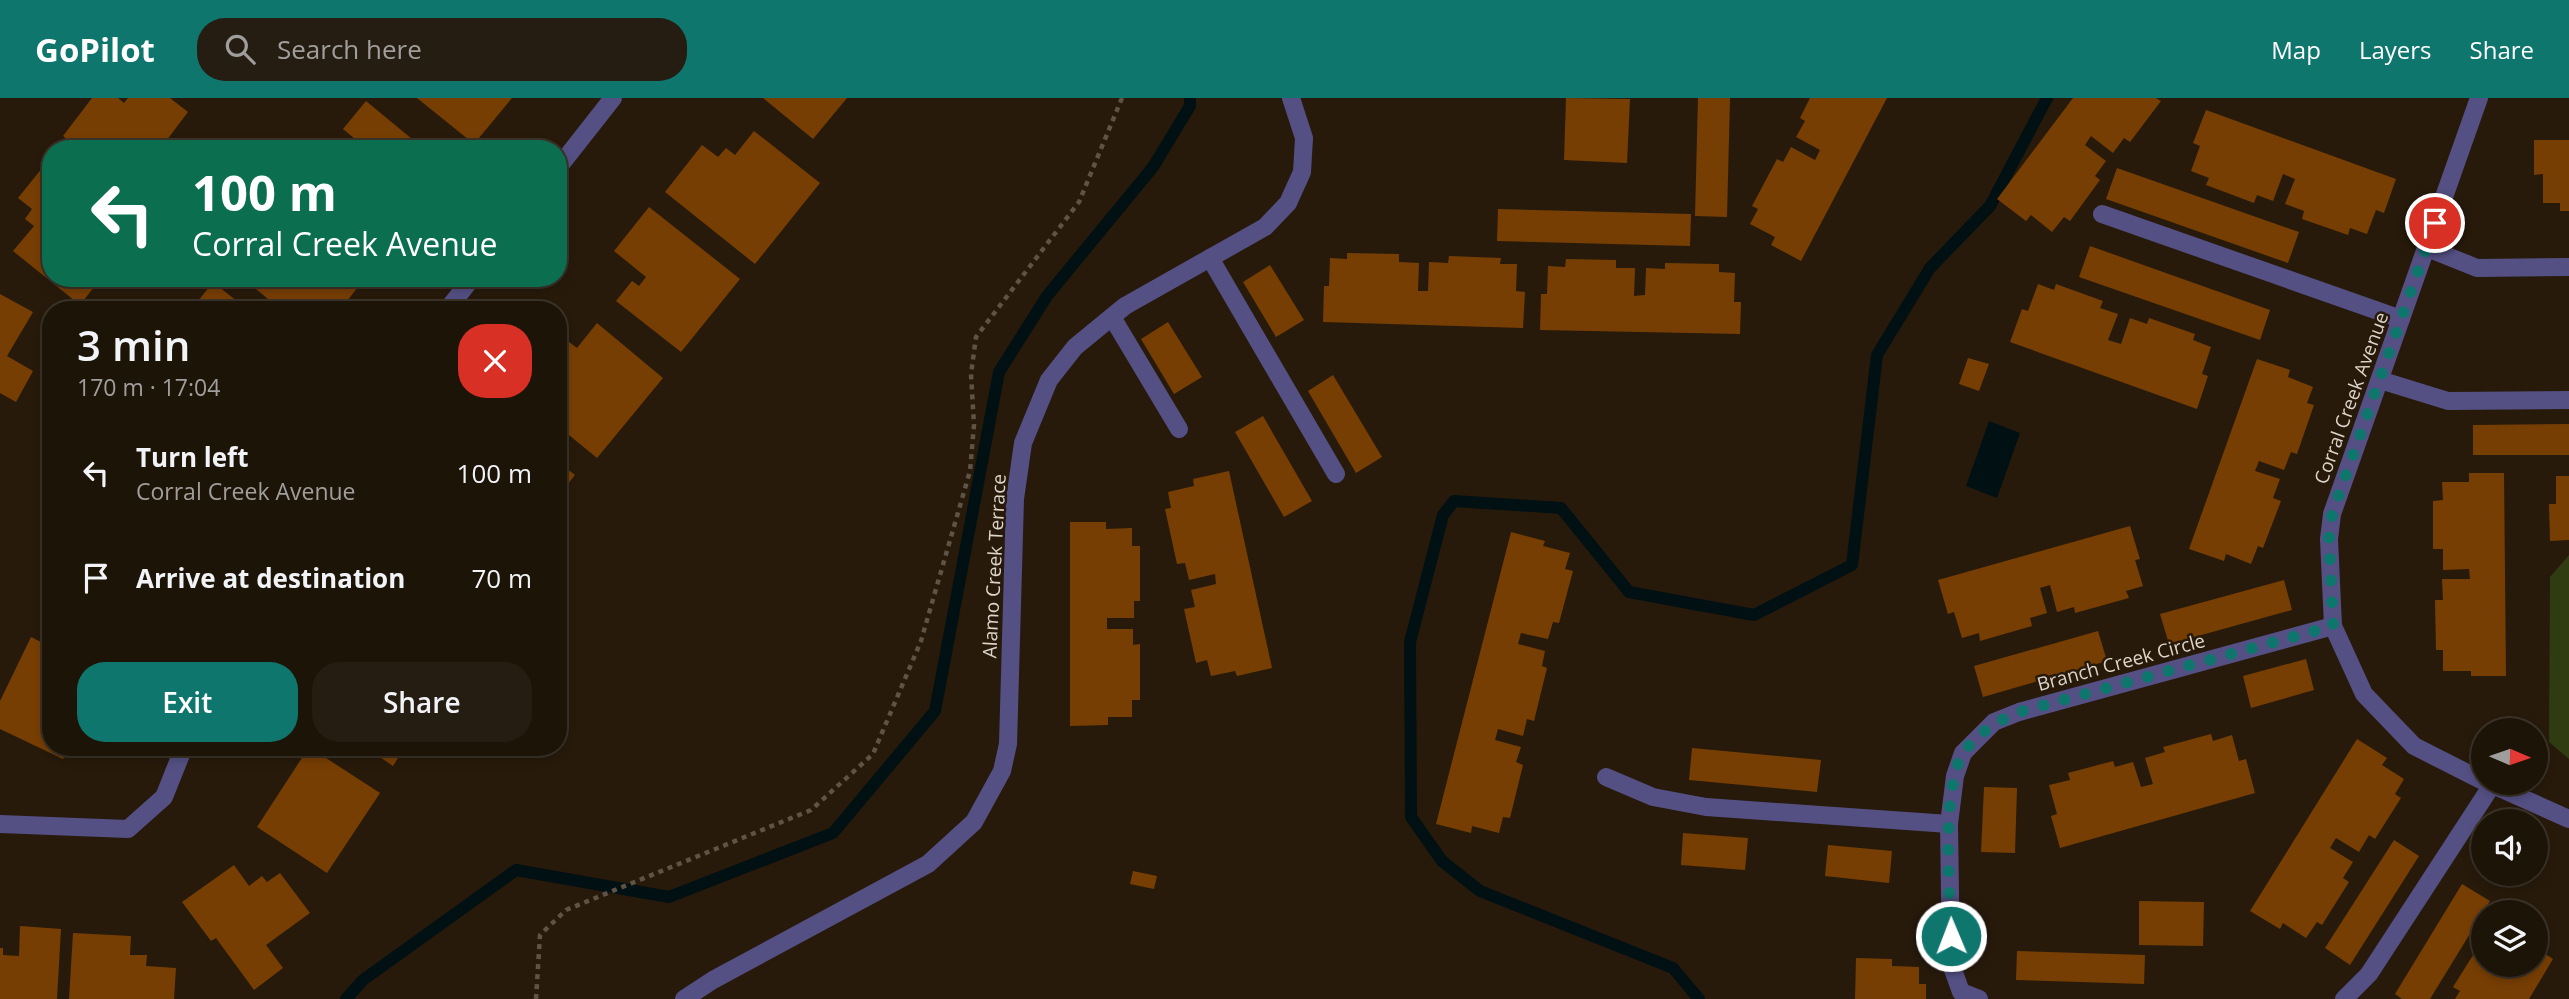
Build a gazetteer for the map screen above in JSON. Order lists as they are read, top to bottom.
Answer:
{
  "streets": {
    "street": ["Corral Creek Avenue", "Alamo Creek Terrace", "Branch Creek Circle"]
  },
  "crossings": [
    ["Corral Creek Avenue", "Branch Creek Circle"]
  ],
  "north": "right",
  "page": {
    "header": "GoPilot",
    "search": "Search here",
    "nav": ["Map", "Layers", "Share"],
    "turn": ["100 m", "Corral Creek Avenue"],
    "heading": ["3 min", "170 m · 17:04"],
    "list": [
      {
        "name": "Turn left",
        "note": "Corral Creek Avenue",
        "value": "100 m"
      },
      {
        "name": "Arrive at destination",
        "value": "70 m"
      }
    ],
    "buttons": ["Exit", "Share"]
  }
}
